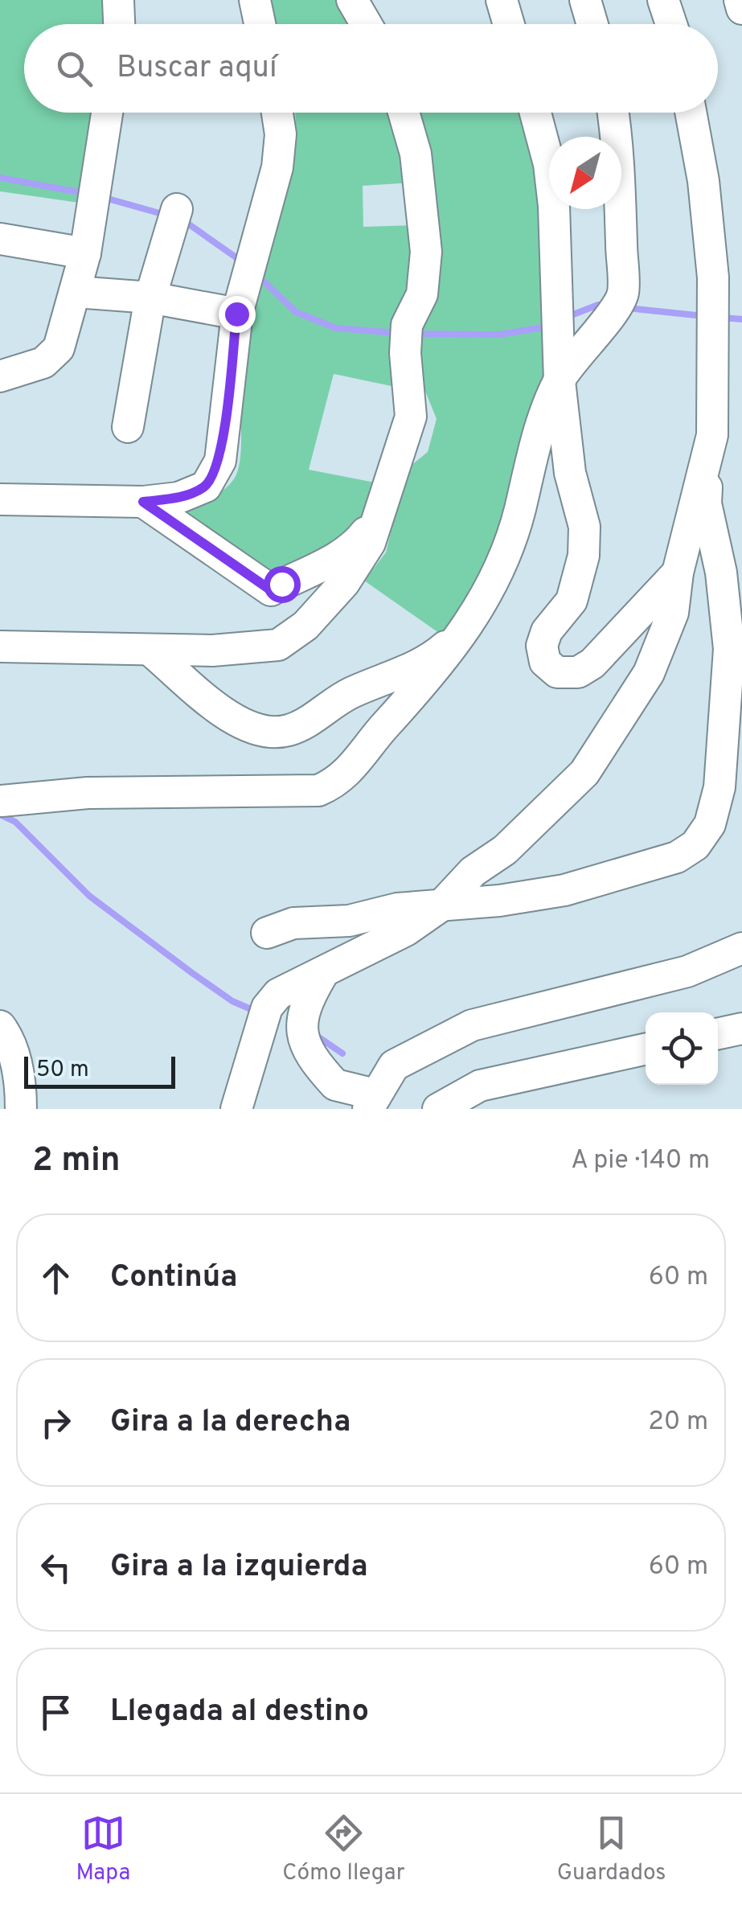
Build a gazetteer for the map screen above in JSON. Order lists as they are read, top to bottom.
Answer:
{
  "scale_bar": "50 m",
  "north": "bottom left",
  "page": {
    "search": "Buscar aquí",
    "scale": "50 m",
    "heading": ["2 min", "A pie · 140 m"],
    "list": [
      ["Continúa", "60 m"],
      ["Gira a la derecha", "20 m"],
      ["Gira a la izquierda", "60 m"],
      "Llegada al destino"
    ],
    "nav": ["Mapa", "Cómo llegar", "Guardados"]
  }
}
